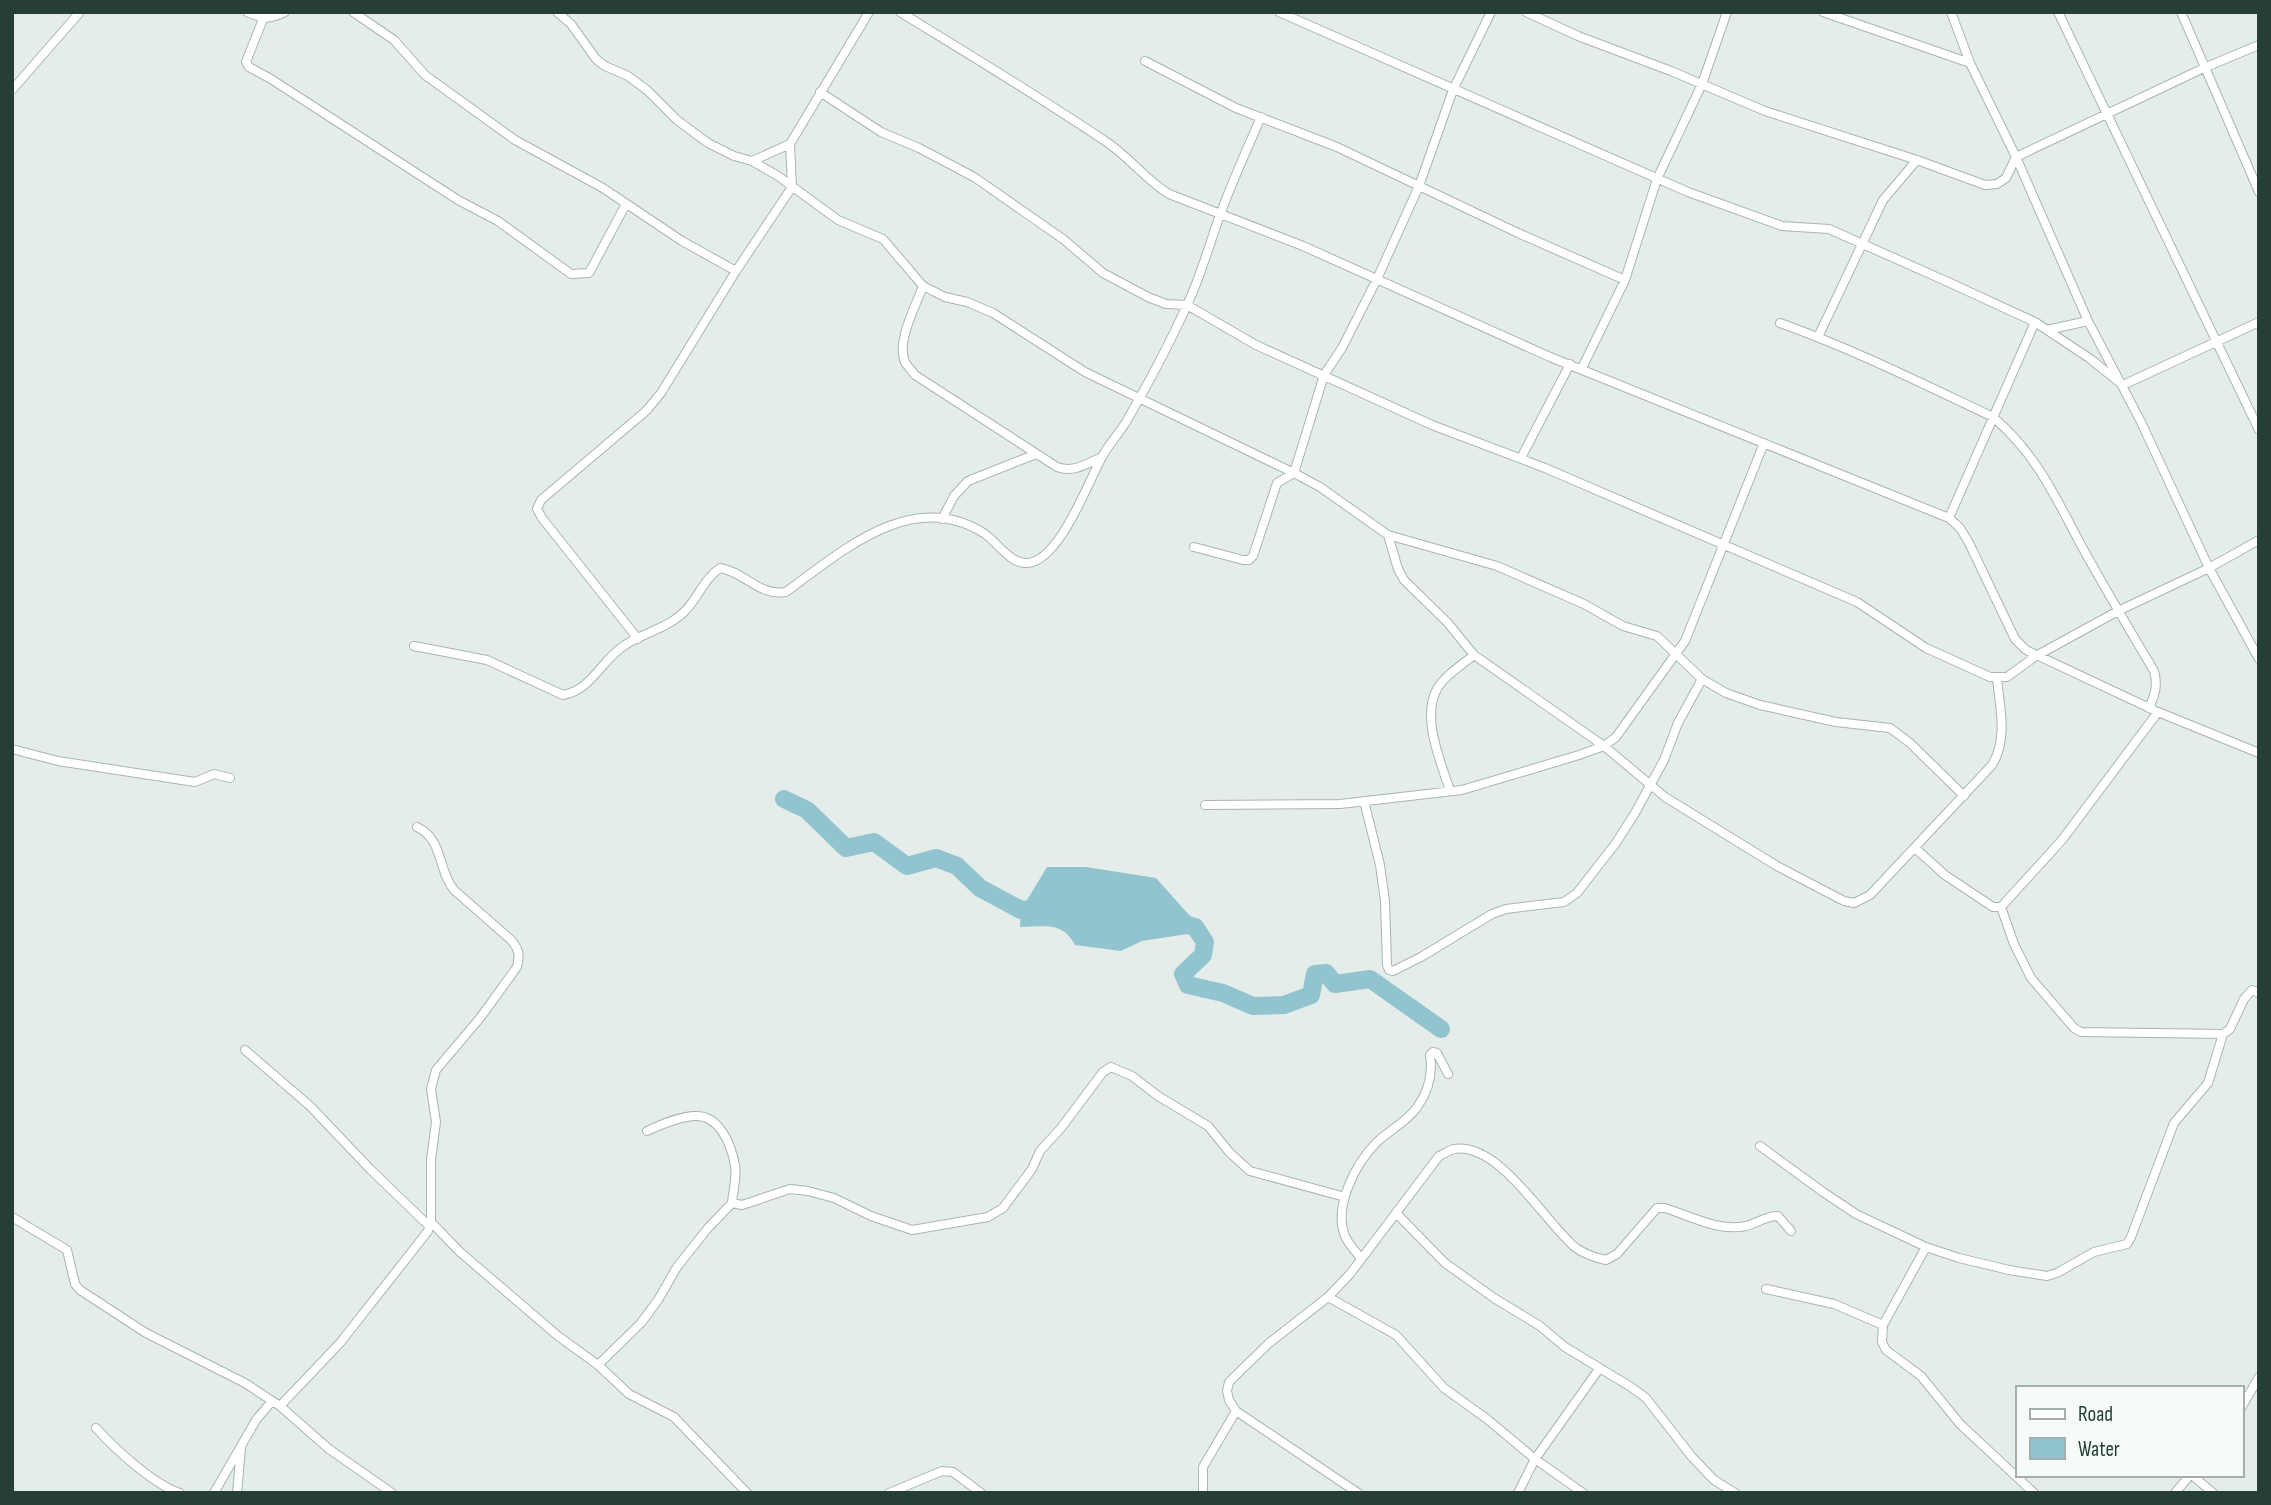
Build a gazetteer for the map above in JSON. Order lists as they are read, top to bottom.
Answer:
{
  "legend": ["Road", "Water"]
}
